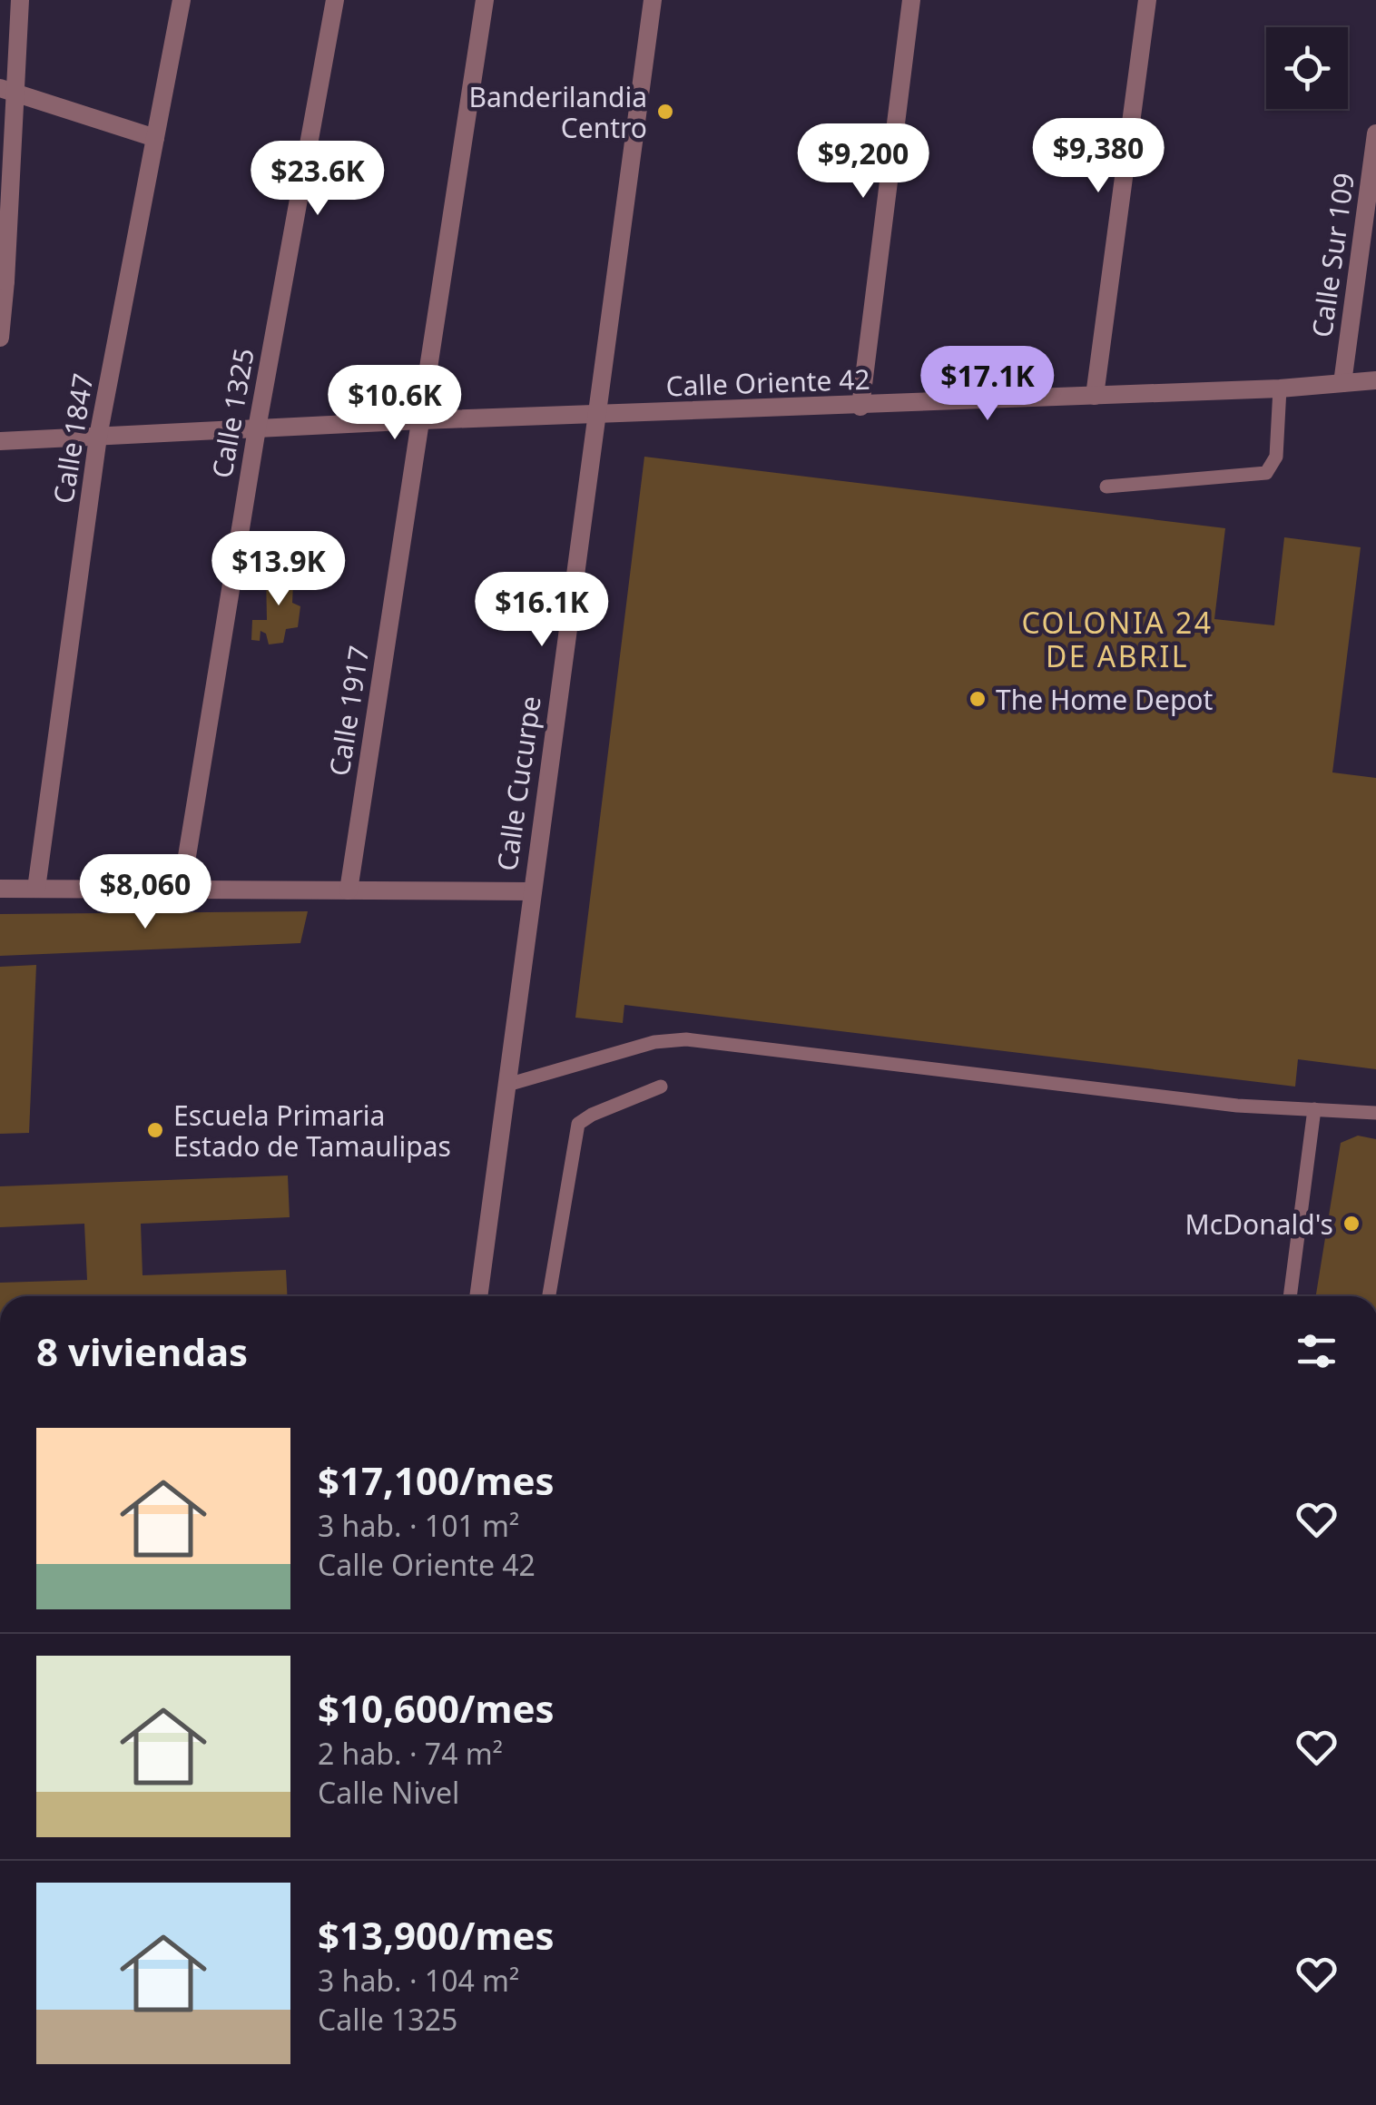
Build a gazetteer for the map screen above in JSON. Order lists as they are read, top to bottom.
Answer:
{
  "streets": {
    "street": [
      "Calle Sur 109",
      "Calle Oriente 42",
      "Calle 1325",
      "Calle 1847",
      "Calle 1917",
      "Calle Cucurpe"
    ]
  },
  "crossings": [
    ["Calle Sur 109", "Calle Oriente 42"],
    ["Calle Oriente 42", "Calle 1325"],
    ["Calle Oriente 42", "Calle 1847"],
    ["Calle Oriente 42", "Calle 1917"],
    ["Calle Oriente 42", "Calle Cucurpe"]
  ],
  "districts": ["COLONIA 24 DE ABRIL"],
  "places": [
    "Banderilandia Centro",
    "The Home Depot",
    "Escuela Primaria Estado de Tamaulipas",
    "McDonald's"
  ],
  "page": {
    "price": [
      "$9,380",
      "$9,200",
      "$23.6K",
      "$17.1K",
      "$10.6K",
      "$13.9K",
      "$16.1K",
      "$8,060"
    ],
    "heading": "8 viviendas",
    "list": [
      {
        "name": "$17,100/mes",
        "note": "3 hab. · 101 m² · Calle Oriente 42"
      },
      {
        "name": "$10,600/mes",
        "note": "2 hab. · 74 m² · Calle Nivel"
      },
      {
        "name": "$13,900/mes",
        "note": "3 hab. · 104 m² · Calle 1325"
      }
    ]
  }
}
